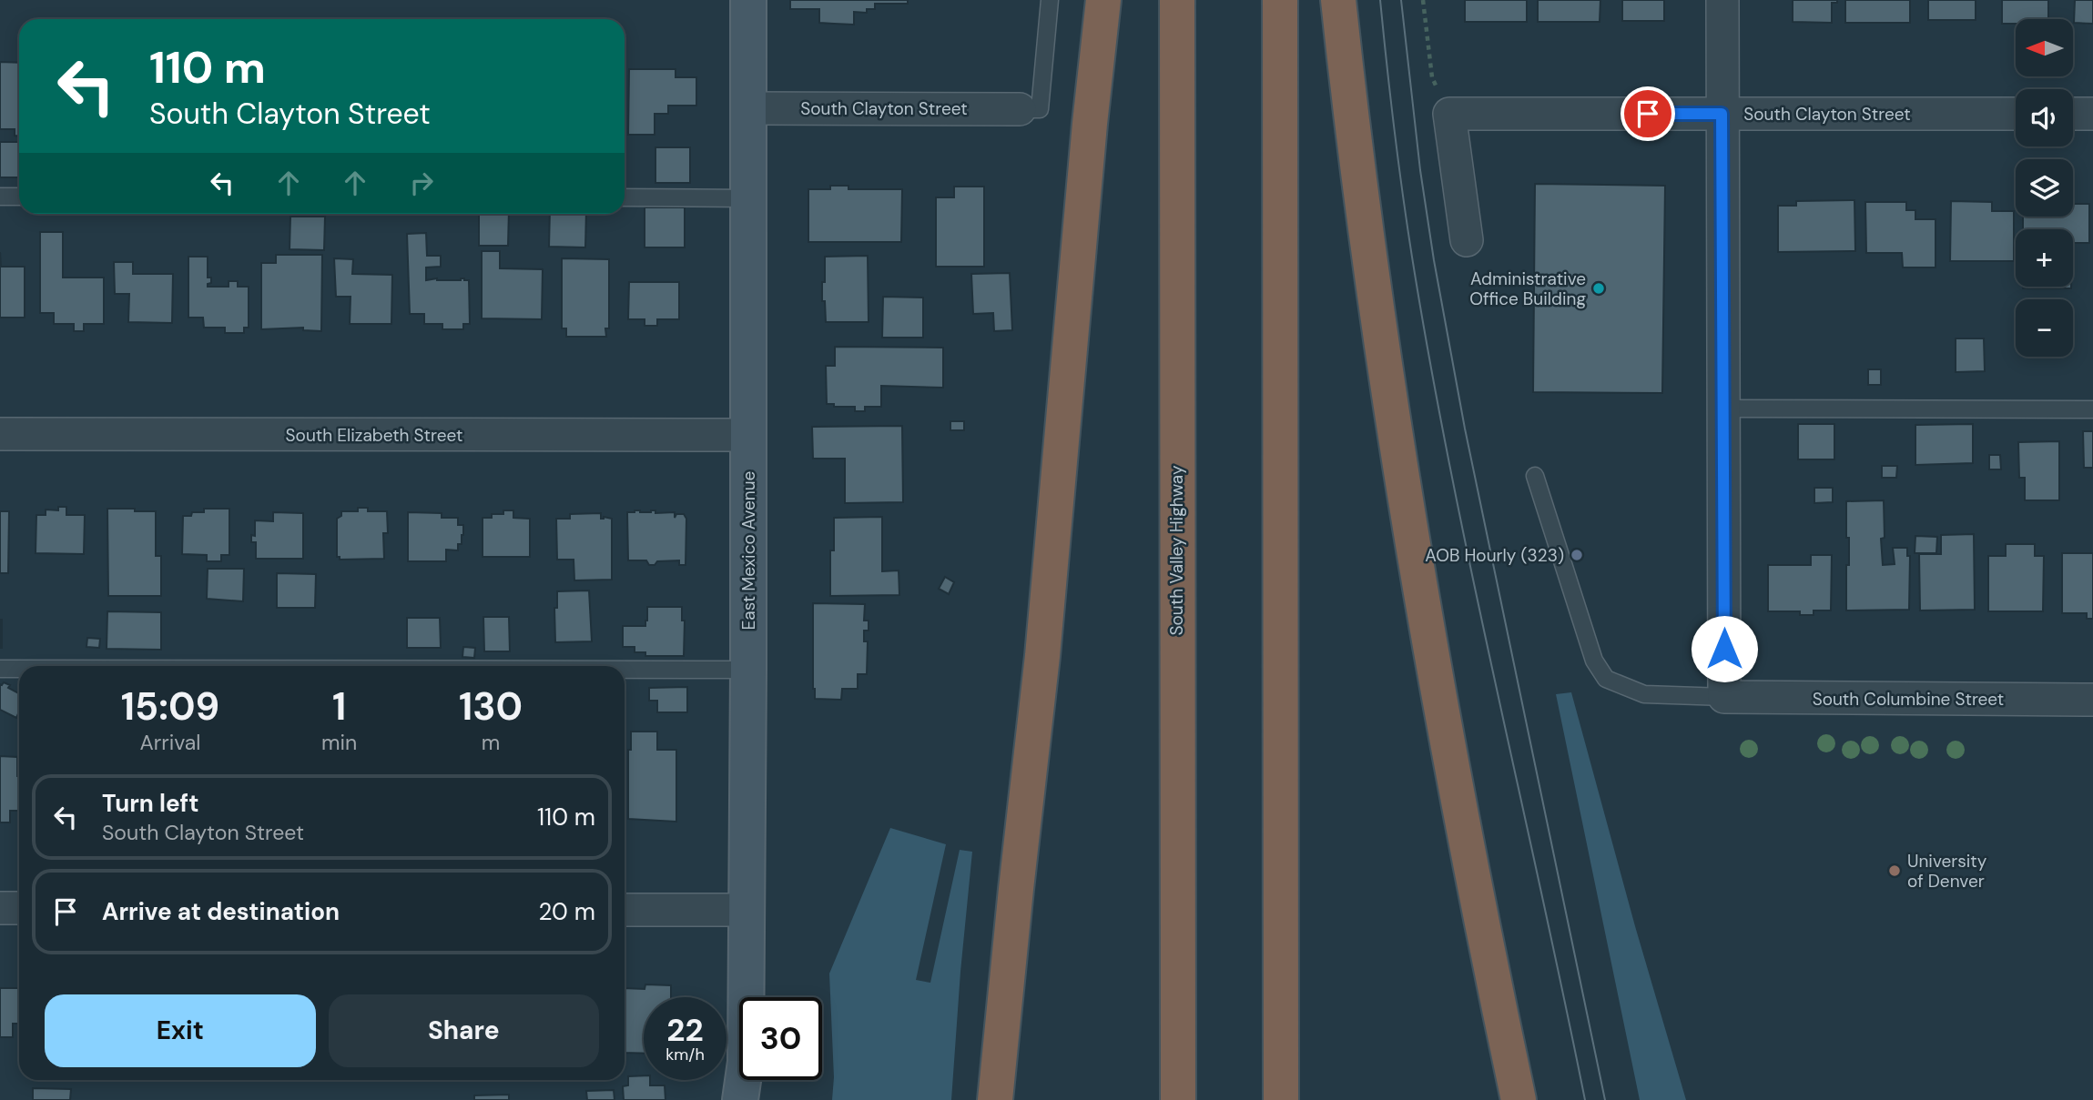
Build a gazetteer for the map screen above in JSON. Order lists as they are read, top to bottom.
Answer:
{
  "streets": {
    "highway": ["South Valley Highway"],
    "street": [
      "South Clayton Street",
      "South Elizabeth Street",
      "East Mexico Avenue",
      "South Columbine Street"
    ]
  },
  "crossings": [
    ["South Clayton Street", "East Mexico Avenue"],
    ["South Elizabeth Street", "East Mexico Avenue"]
  ],
  "places": ["Administrative Office Building", "AOB Hourly (323)", "University of Denver"],
  "north": "left",
  "page": {
    "map_buttons": ["+", "−"],
    "turn": ["110 m", "South Clayton Street"],
    "eta": [
      "15:09",
      "Arrival",
      "1",
      "min",
      "130",
      "m"
    ],
    "list": [
      {
        "name": "Turn left",
        "note": "South Clayton Street",
        "value": "110 m"
      },
      {
        "name": "Arrive at destination",
        "value": "20 m"
      }
    ],
    "buttons": ["Exit", "Share"],
    "speed": "22 km/h",
    "limit": "30"
  }
}
